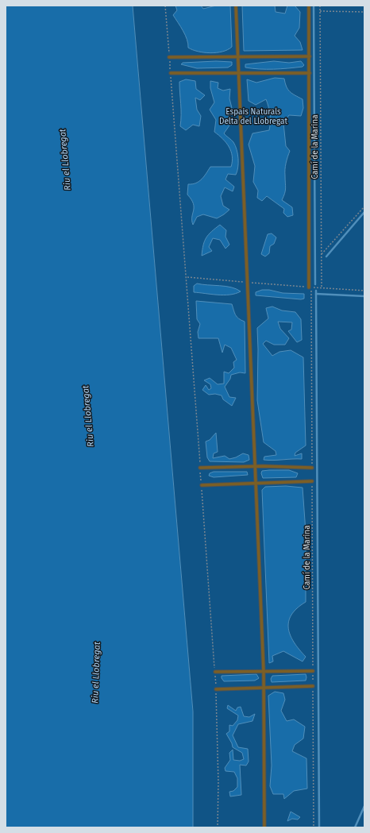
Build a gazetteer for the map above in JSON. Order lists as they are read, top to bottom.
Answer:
{
  "streets": {
    "path": ["Camí de la Marina"]
  },
  "water": ["Riu el Llobregat"],
  "parks": ["Espais Naturals Delta del Llobregat"]
}
